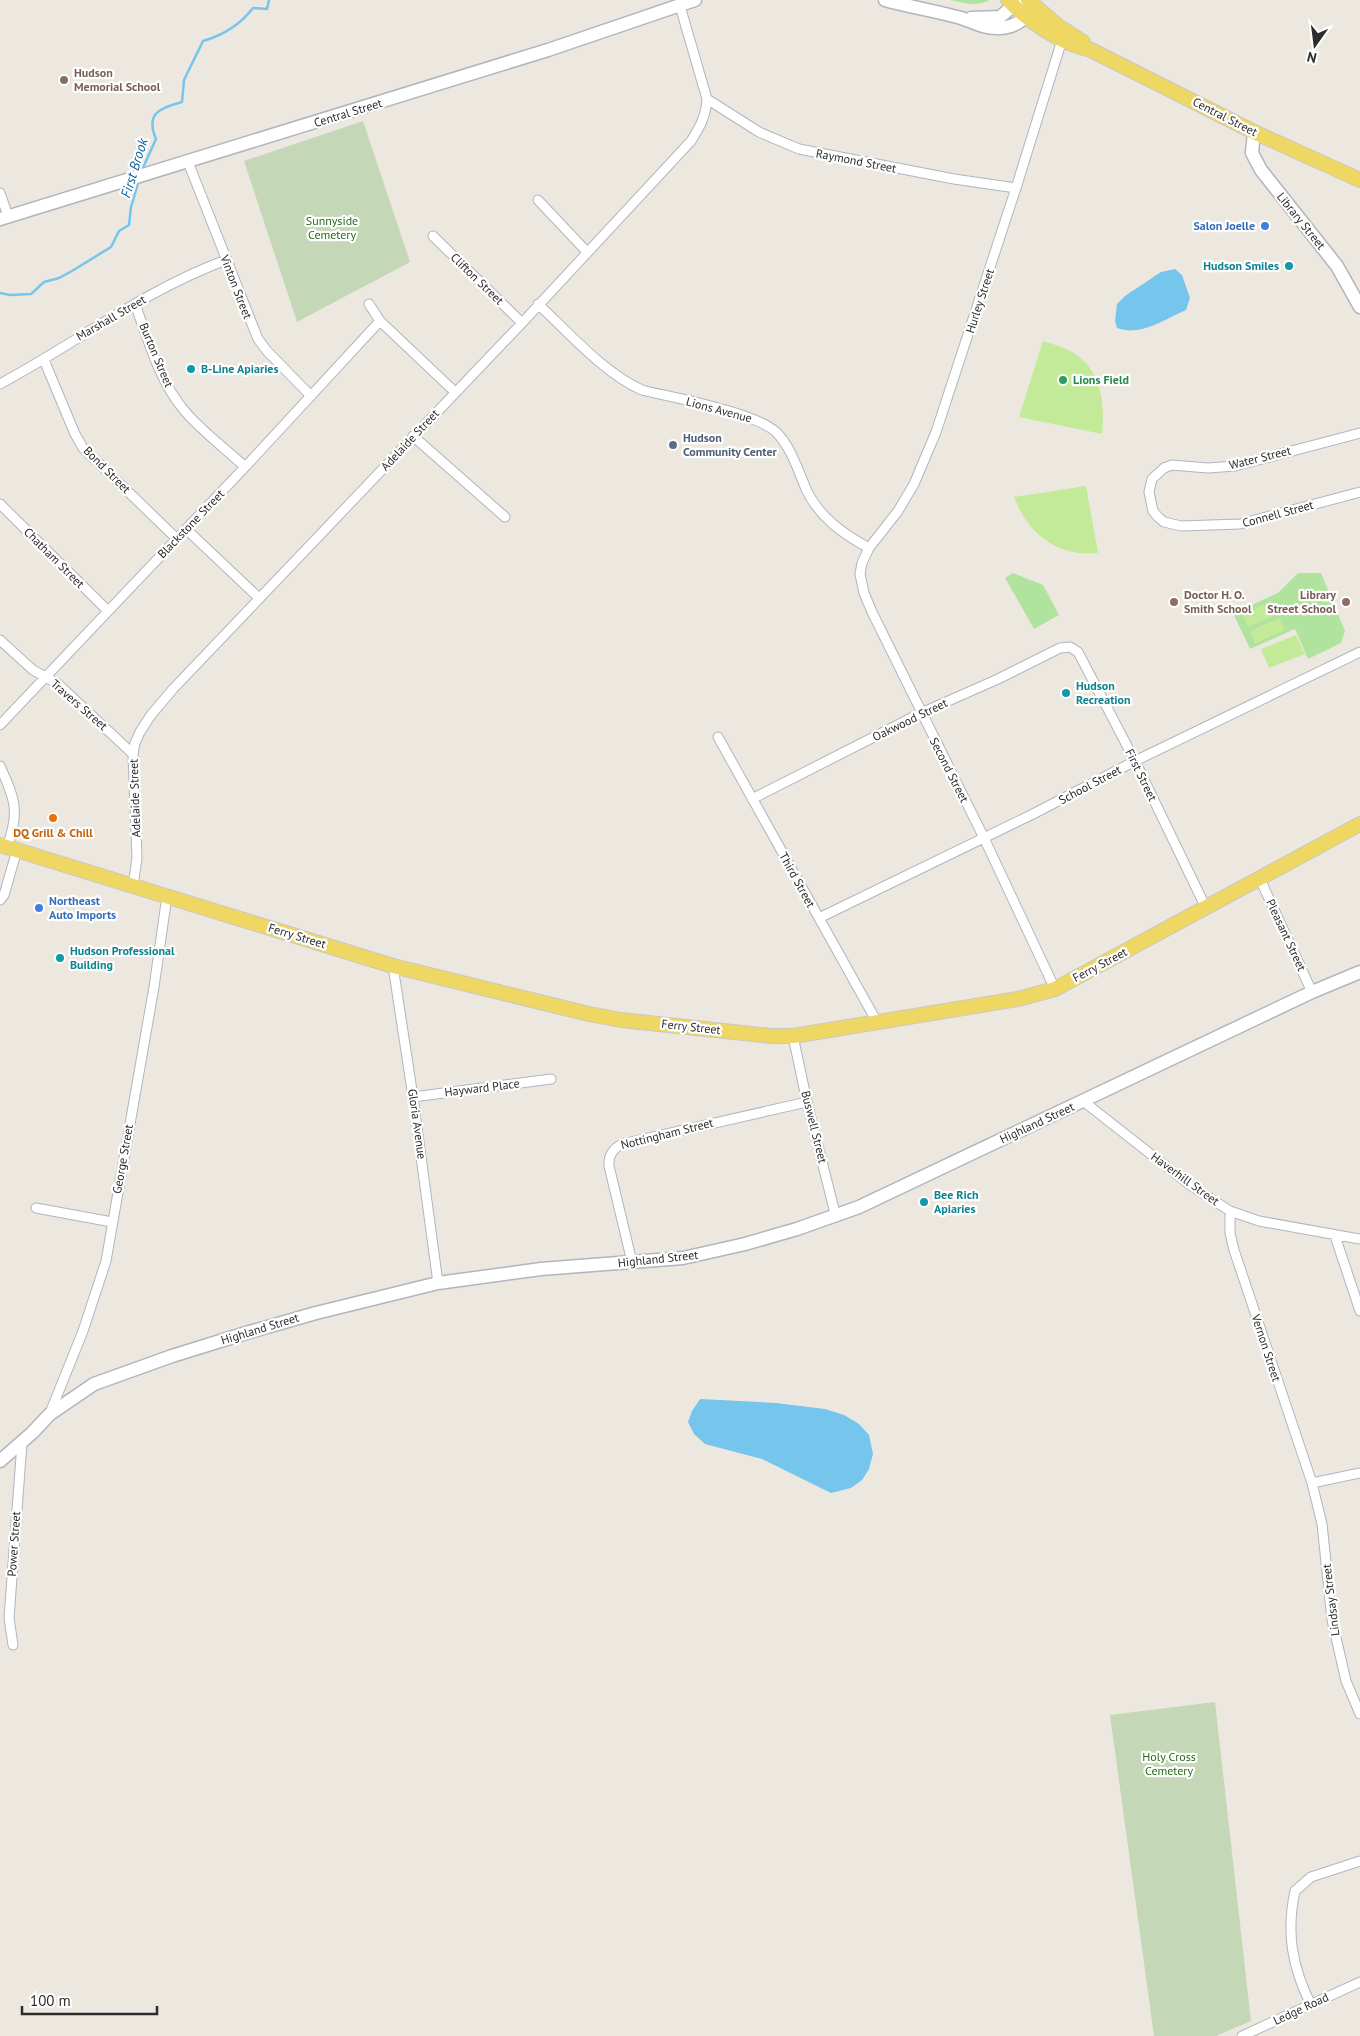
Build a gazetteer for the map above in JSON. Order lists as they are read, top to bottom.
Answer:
{
  "streets": {
    "main road": ["Central Street", "Ferry Street"],
    "street": [
      "Raymond Street",
      "Library Street",
      "Clifton Street",
      "Vinton Street",
      "Hurley Street",
      "Marshall Street",
      "Burton Street",
      "Lions Avenue",
      "Adelaide Street",
      "Water Street",
      "Bond Street",
      "Connell Street",
      "Blackstone Street",
      "Chatham Street",
      "Travers Street",
      "Oakwood Street",
      "Second Street",
      "First Street",
      "School Street",
      "Third Street",
      "Pleasant Street",
      "Hayward Place",
      "Highland Street",
      "Gloria Avenue",
      "Buswell Street",
      "Nottingham Street",
      "George Street",
      "Haverhill Street",
      "Vernon Street",
      "Power Street",
      "Lindsay Street",
      "Ledge Road"
    ]
  },
  "crossings": [
    ["Central Street", "Library Street"],
    ["Central Street", "Vinton Street"],
    ["Central Street", "Hurley Street"],
    ["Central Street", "Adelaide Street"],
    ["Raymond Street", "Hurley Street"],
    ["Raymond Street", "Adelaide Street"],
    ["Clifton Street", "Adelaide Street"],
    ["Vinton Street", "Marshall Street"],
    ["Vinton Street", "Blackstone Street"],
    ["Hurley Street", "Lions Avenue"],
    ["Hurley Street", "Second Street"],
    ["Marshall Street", "Burton Street"],
    ["Marshall Street", "Bond Street"],
    ["Burton Street", "Blackstone Street"],
    ["Lions Avenue", "Adelaide Street"],
    ["Lions Avenue", "Second Street"],
    ["Adelaide Street", "Travers Street"],
    ["Adelaide Street", "Ferry Street"],
    ["Water Street", "Connell Street"],
    ["Bond Street", "Blackstone Street"],
    ["Blackstone Street", "Chatham Street"],
    ["Blackstone Street", "Travers Street"],
    ["Oakwood Street", "Second Street"],
    ["Oakwood Street", "First Street"],
    ["Oakwood Street", "Third Street"],
    ["Second Street", "School Street"],
    ["Second Street", "Ferry Street"],
    ["First Street", "School Street"],
    ["First Street", "Ferry Street"],
    ["School Street", "Third Street"],
    ["Third Street", "Ferry Street"],
    ["Pleasant Street", "Ferry Street"],
    ["Pleasant Street", "Highland Street"],
    ["Ferry Street", "Gloria Avenue"],
    ["Ferry Street", "Buswell Street"],
    ["Ferry Street", "George Street"],
    ["Hayward Place", "Gloria Avenue"],
    ["Highland Street", "Gloria Avenue"],
    ["Highland Street", "Buswell Street"],
    ["Highland Street", "Nottingham Street"],
    ["Highland Street", "George Street"],
    ["Highland Street", "Haverhill Street"],
    ["Highland Street", "Power Street"],
    ["Buswell Street", "Nottingham Street"],
    ["Haverhill Street", "Vernon Street"],
    ["Vernon Street", "Lindsay Street"]
  ],
  "water": ["First Brook"],
  "parks": ["Sunnyside Cemetery", "Holy Cross Cemetery"],
  "places": [
    "Hudson Memorial School",
    "Salon Joelle",
    "Hudson Smiles",
    "B-Line Apiaries",
    "Lions Field",
    "Hudson Community Center",
    "Doctor H. O. Smith School",
    "Library Street School",
    "Hudson Recreation",
    "DQ Grill & Chill",
    "Northeast Auto Imports",
    "Hudson Professional Building",
    "Bee Rich Apiaries"
  ],
  "scale_bar": "100 m",
  "north": "bottom"
}
